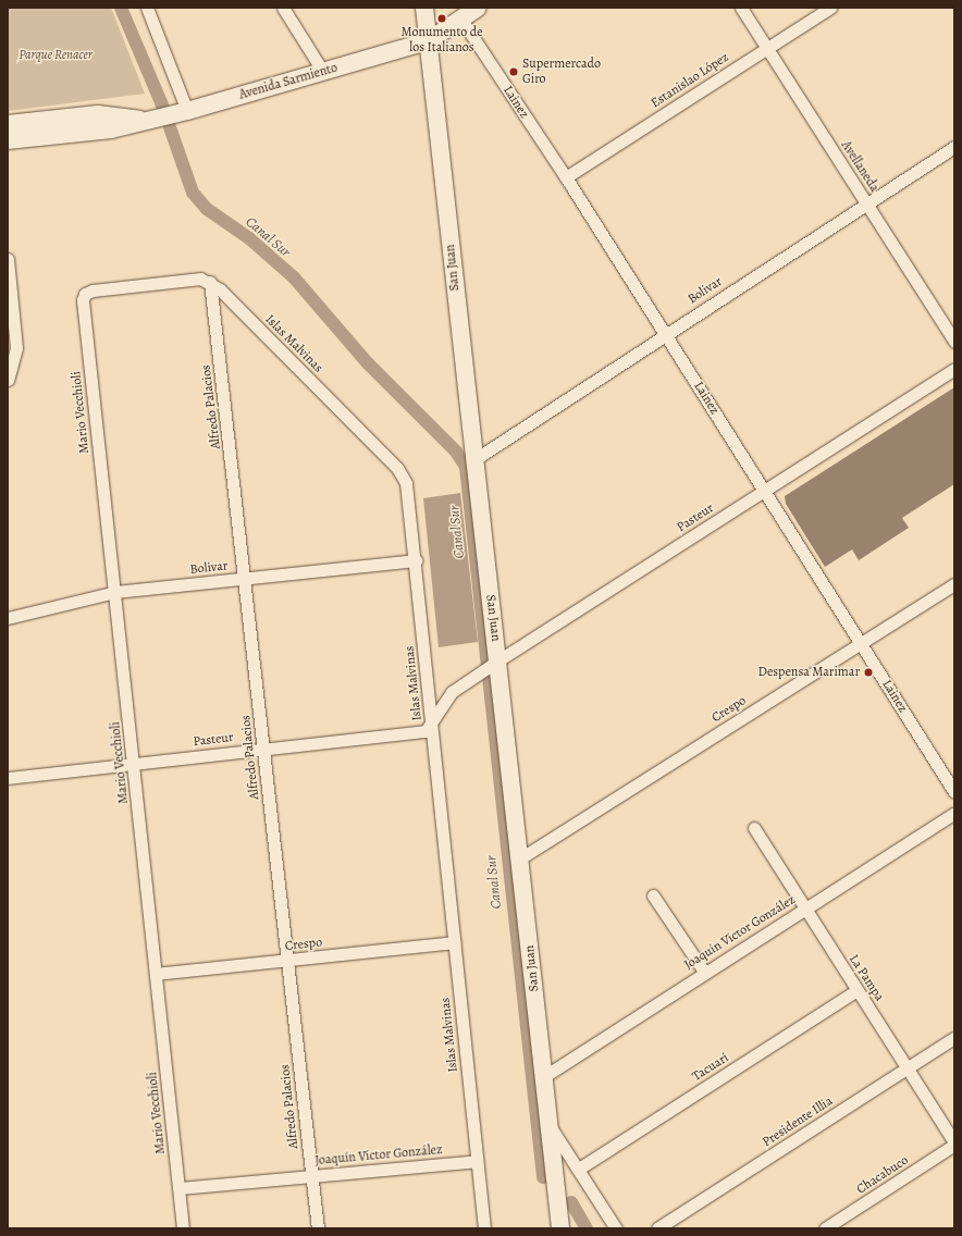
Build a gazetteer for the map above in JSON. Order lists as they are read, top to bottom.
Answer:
{
  "streets": {
    "street": [
      "Estanislao López",
      "Avenida Sarmiento",
      "Lainez",
      "Avellaneda",
      "San Juan",
      "Bolivar",
      "Islas Malvinas",
      "Alfredo Palacios",
      "Mario Vecchioli",
      "Pasteur",
      "Crespo",
      "Joaquín Víctor González",
      "La Pampa",
      "Tacuarí",
      "Presidente Illia",
      "Chacabuco"
    ]
  },
  "crossings": [
    ["Estanislao López", "Lainez"],
    ["Estanislao López", "Avellaneda"],
    ["Avenida Sarmiento", "Lainez"],
    ["Avenida Sarmiento", "San Juan"],
    ["Lainez", "Bolivar"],
    ["Lainez", "Pasteur"],
    ["Lainez", "Crespo"],
    ["Avellaneda", "Bolivar"],
    ["San Juan", "Bolivar"],
    ["San Juan", "Pasteur"],
    ["San Juan", "Crespo"],
    ["San Juan", "Joaquín Víctor González"],
    ["Bolivar", "Islas Malvinas"],
    ["Bolivar", "Alfredo Palacios"],
    ["Bolivar", "Mario Vecchioli"],
    ["Islas Malvinas", "Alfredo Palacios"],
    ["Islas Malvinas", "Mario Vecchioli"],
    ["Islas Malvinas", "Pasteur"],
    ["Islas Malvinas", "Crespo"],
    ["Islas Malvinas", "Joaquín Víctor González"],
    ["Alfredo Palacios", "Mario Vecchioli"],
    ["Alfredo Palacios", "Pasteur"],
    ["Alfredo Palacios", "Crespo"],
    ["Alfredo Palacios", "Joaquín Víctor González"],
    ["Mario Vecchioli", "Pasteur"],
    ["Mario Vecchioli", "Crespo"],
    ["Mario Vecchioli", "Joaquín Víctor González"],
    ["Joaquín Víctor González", "La Pampa"],
    ["La Pampa", "Tacuarí"],
    ["La Pampa", "Presidente Illia"],
    ["La Pampa", "Chacabuco"]
  ],
  "water": ["Canal Sur"],
  "parks": ["Parque Renacer"],
  "places": ["Monumento de los Italianos", "Supermercado Giro", "Despensa Marimar"]
}
